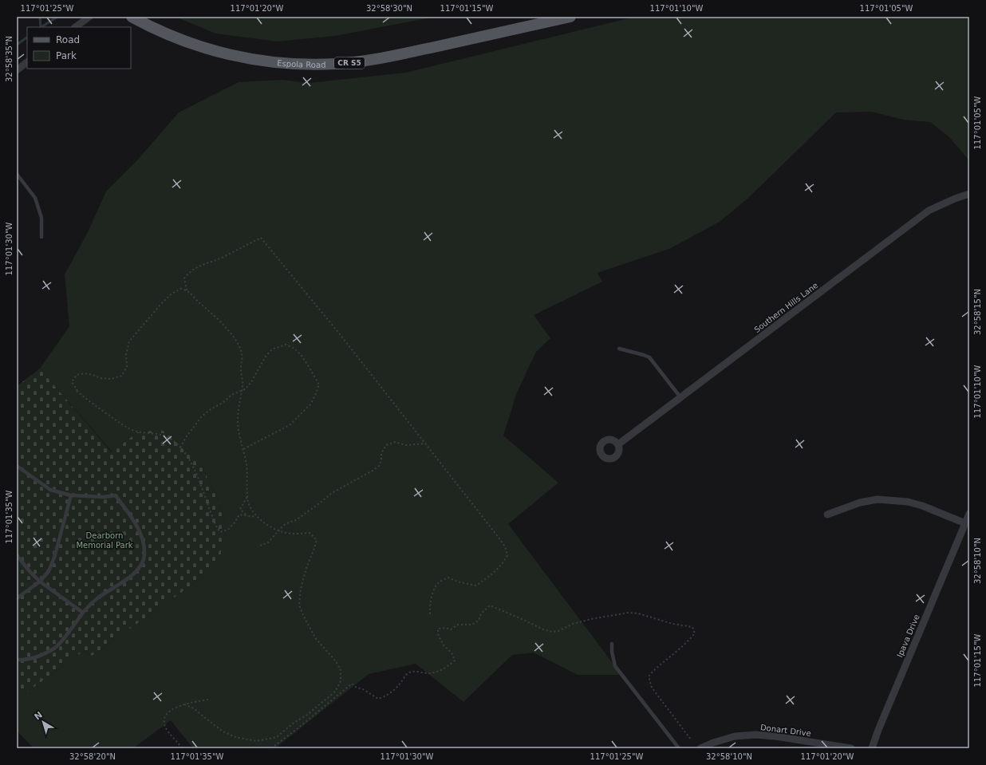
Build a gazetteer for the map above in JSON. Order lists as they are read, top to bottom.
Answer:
{
  "streets": {
    "main road": ["Espola Road", "CR S5"],
    "street": ["Southern Hills Lane", "Ipava Drive", "Donart Drive"]
  },
  "parks": ["Dearborn Memorial Park"],
  "legend": ["Road", "Park"],
  "north": "top left",
  "coordinates": [
    "117°01'25\"W",
    "117°01'20\"W",
    "32°58'30\"N",
    "117°01'15\"W",
    "117°01'10\"W",
    "117°01'05\"W",
    "32°58'35\"N",
    "117°01'30\"W",
    "32°58'15\"N",
    "117°01'35\"W",
    "32°58'10\"N",
    "32°58'20\"N"
  ]
}
